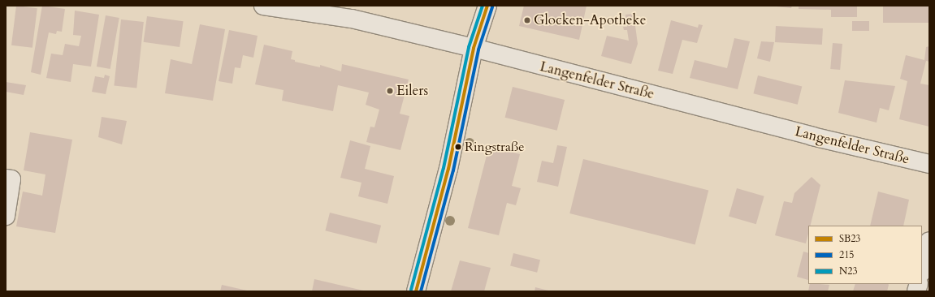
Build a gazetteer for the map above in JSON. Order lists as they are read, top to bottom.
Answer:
{
  "streets": {
    "street": ["Langenfelder Straße"]
  },
  "places": ["Glocken-Apotheke", "Eilers", "Ringstraße"],
  "lines": ["transit line SB23", "transit line N23", "transit line 215"],
  "legend": ["SB23", "215", "N23"]
}
